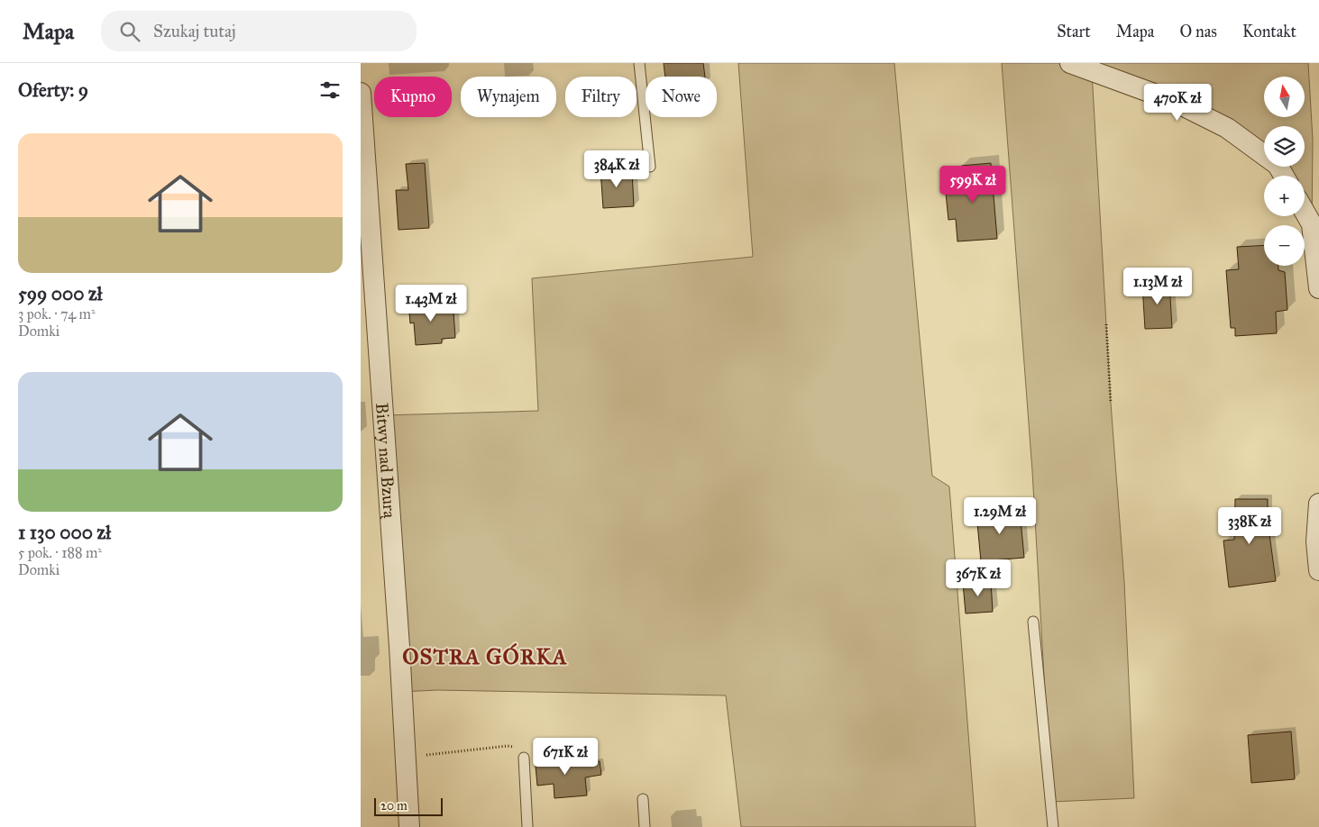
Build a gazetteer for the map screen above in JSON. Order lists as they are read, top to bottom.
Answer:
{
  "streets": {
    "street": ["Bitwy nad Bzurą"]
  },
  "districts": ["OSTRA GÓRKA"],
  "scale_bar": "20 m",
  "north": "top",
  "page": {
    "header": "Mapa",
    "search": "Szukaj tutaj",
    "nav": [
      "Start",
      "Mapa",
      "O nas",
      "Kontakt"
    ],
    "heading": "Oferty: 9",
    "map_buttons": ["+", "−"],
    "chip": [
      "Kupno",
      "Wynajem",
      "Filtry",
      "Nowe"
    ],
    "price": [
      "470K zł",
      "384K zł",
      "599K zł",
      "1.13M zł",
      "1.43M zł",
      "1.29M zł",
      "338K zł",
      "367K zł",
      "671K zł"
    ],
    "list": [
      {
        "name": "599 000 zł",
        "note": "3 pok. · 74 m² · Domki"
      },
      {
        "name": "1 130 000 zł",
        "note": "5 pok. · 188 m² · Domki"
      }
    ],
    "scale": "20 m"
  }
}
